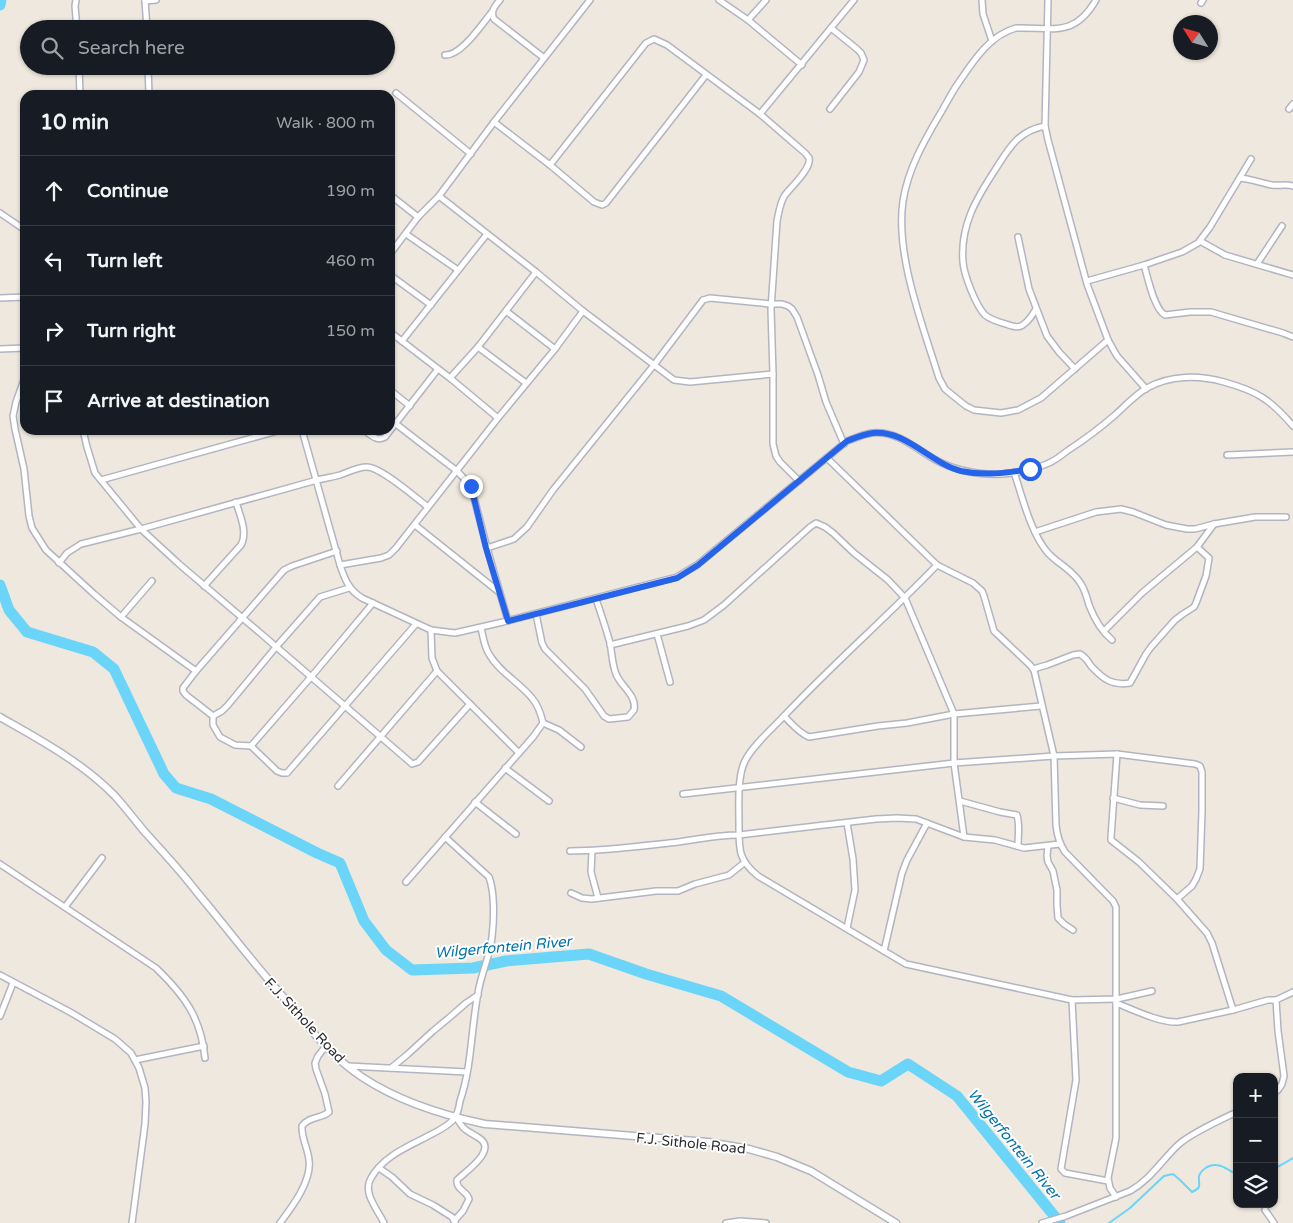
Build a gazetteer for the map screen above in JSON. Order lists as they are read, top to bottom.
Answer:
{
  "streets": {
    "street": ["F.J. Sithole Road"]
  },
  "water": ["Wilgerfontein River"],
  "north": "top left",
  "page": {
    "search": "Search here",
    "heading": ["10 min", "Walk · 800 m"],
    "list": [
      ["Continue", "190 m"],
      ["Turn left", "460 m"],
      ["Turn right", "150 m"],
      "Arrive at destination"
    ],
    "map_buttons": ["+", "−"]
  }
}
